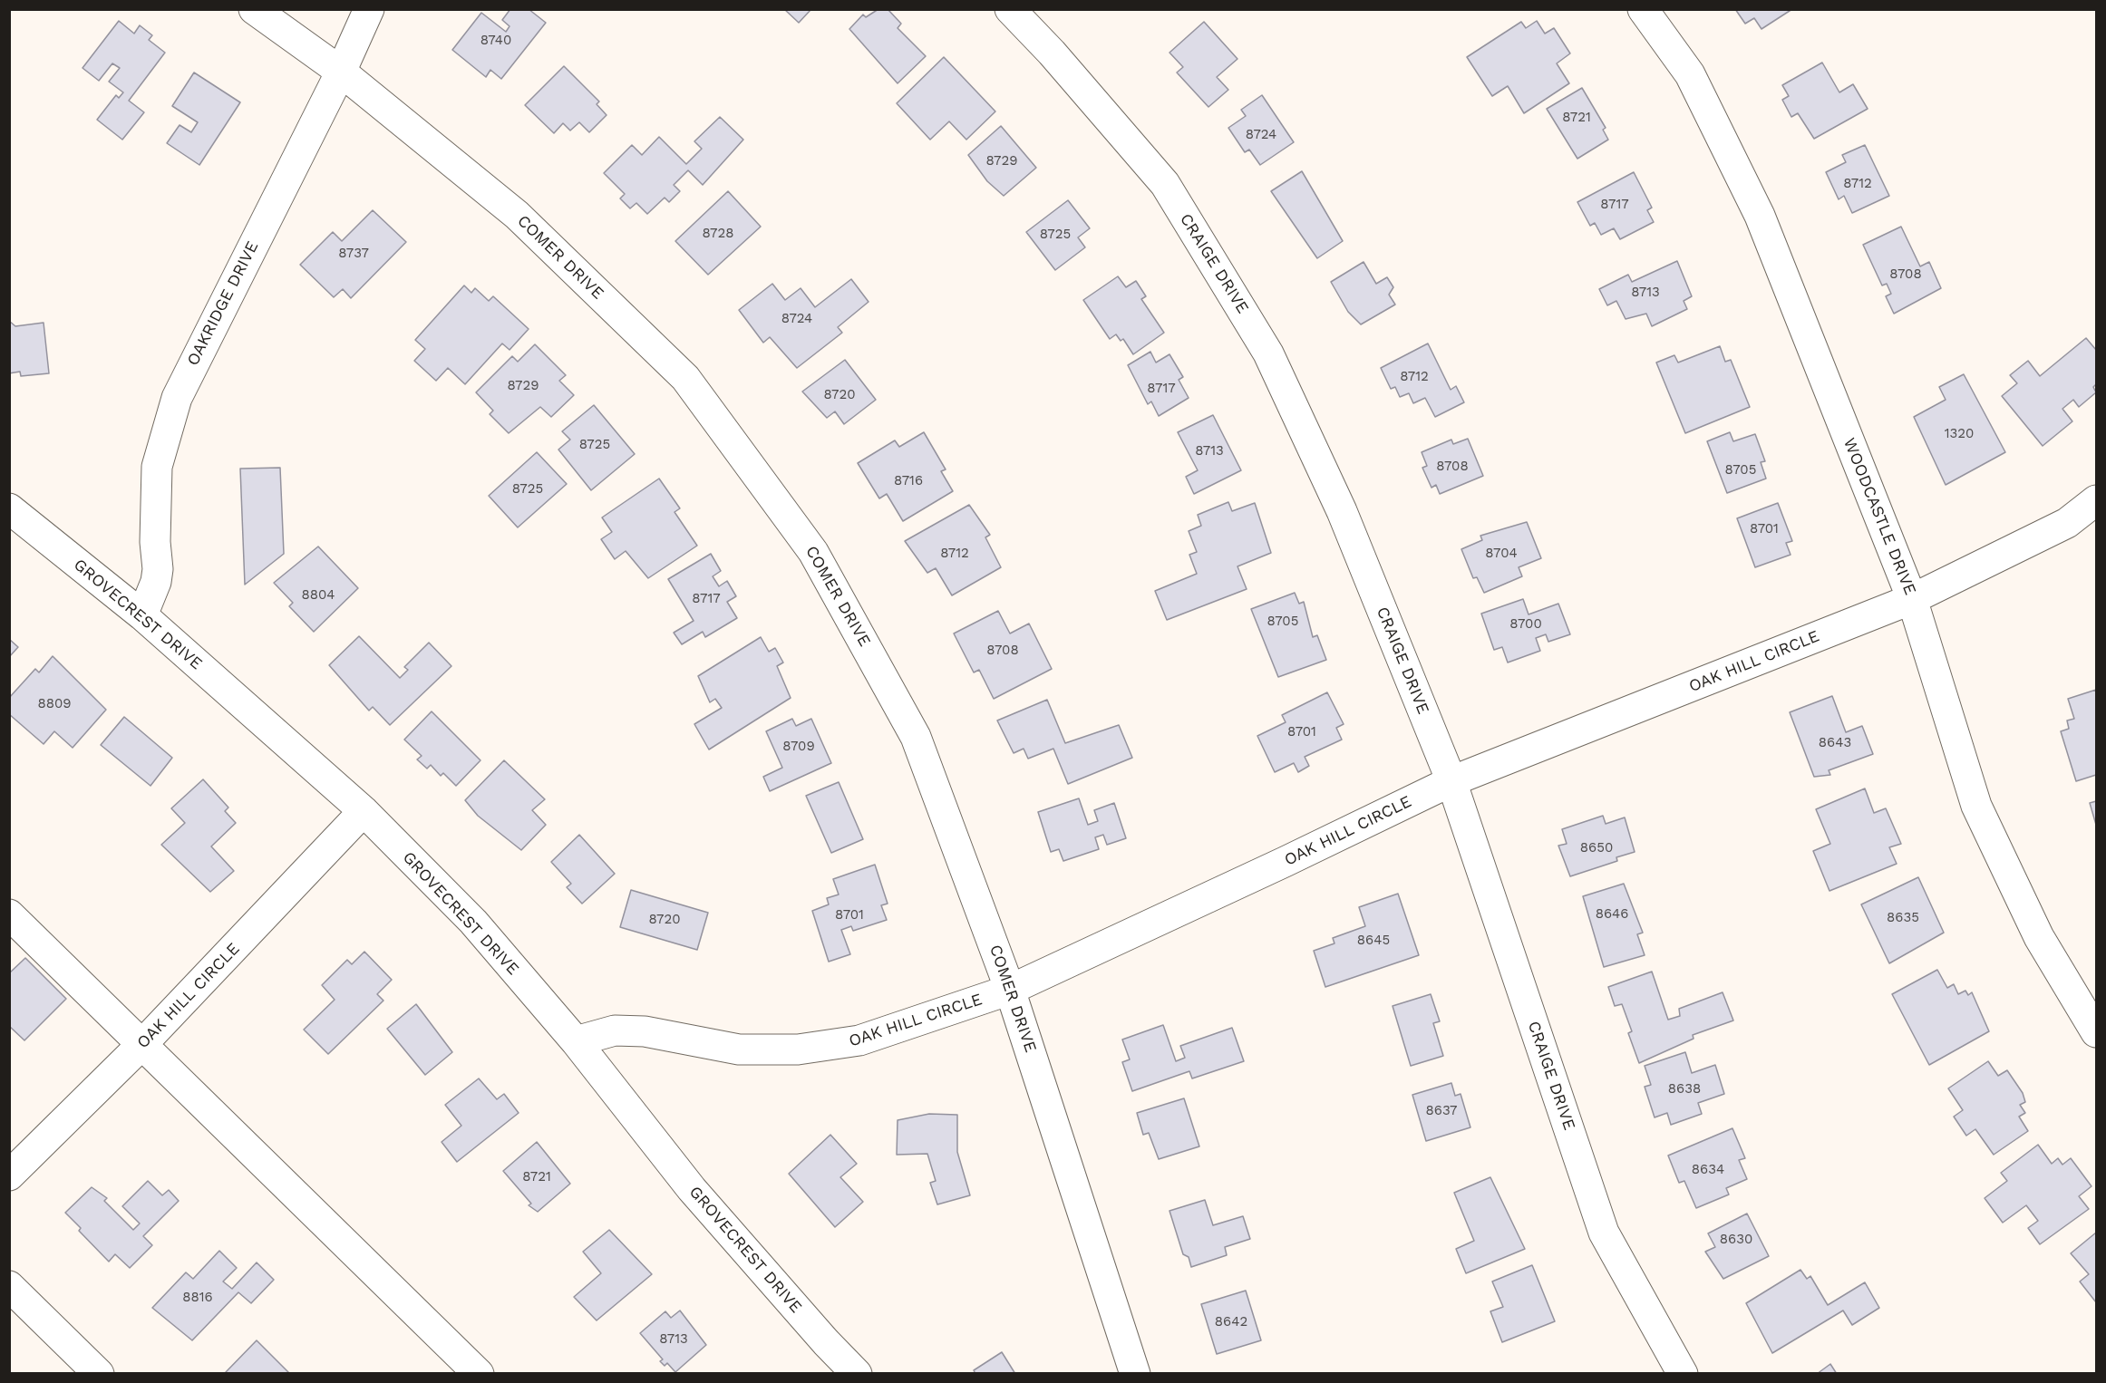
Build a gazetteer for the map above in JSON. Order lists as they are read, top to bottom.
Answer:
{
  "streets": {
    "street": [
      "COMER DRIVE",
      "CRAIGE DRIVE",
      "OAKRIDGE DRIVE",
      "WOODCASTLE DRIVE",
      "GROVECREST DRIVE",
      "OAK HILL CIRCLE"
    ]
  },
  "crossings": [
    ["COMER DRIVE", "OAKRIDGE DRIVE"],
    ["COMER DRIVE", "OAK HILL CIRCLE"],
    ["CRAIGE DRIVE", "OAK HILL CIRCLE"],
    ["OAKRIDGE DRIVE", "GROVECREST DRIVE"],
    ["WOODCASTLE DRIVE", "OAK HILL CIRCLE"],
    ["GROVECREST DRIVE", "OAK HILL CIRCLE"]
  ],
  "house_numbers": [
    "8740",
    "8721",
    "8724",
    "8729",
    "8712",
    "8717",
    "8728",
    "8725",
    "8737",
    "8708",
    "8713",
    "8724",
    "8712",
    "8729",
    "8717",
    "8720",
    "1320",
    "8725",
    "8713",
    "8708",
    "8705",
    "8716",
    "8725",
    "8701",
    "8712",
    "8704",
    "8804",
    "8717",
    "8705",
    "8700",
    "8708",
    "8809",
    "8701",
    "8643",
    "8709",
    "8650",
    "8646",
    "8701",
    "8635",
    "8720",
    "8645",
    "8638",
    "8637",
    "8634",
    "8721",
    "8630",
    "8816",
    "8642",
    "8713"
  ]
}
